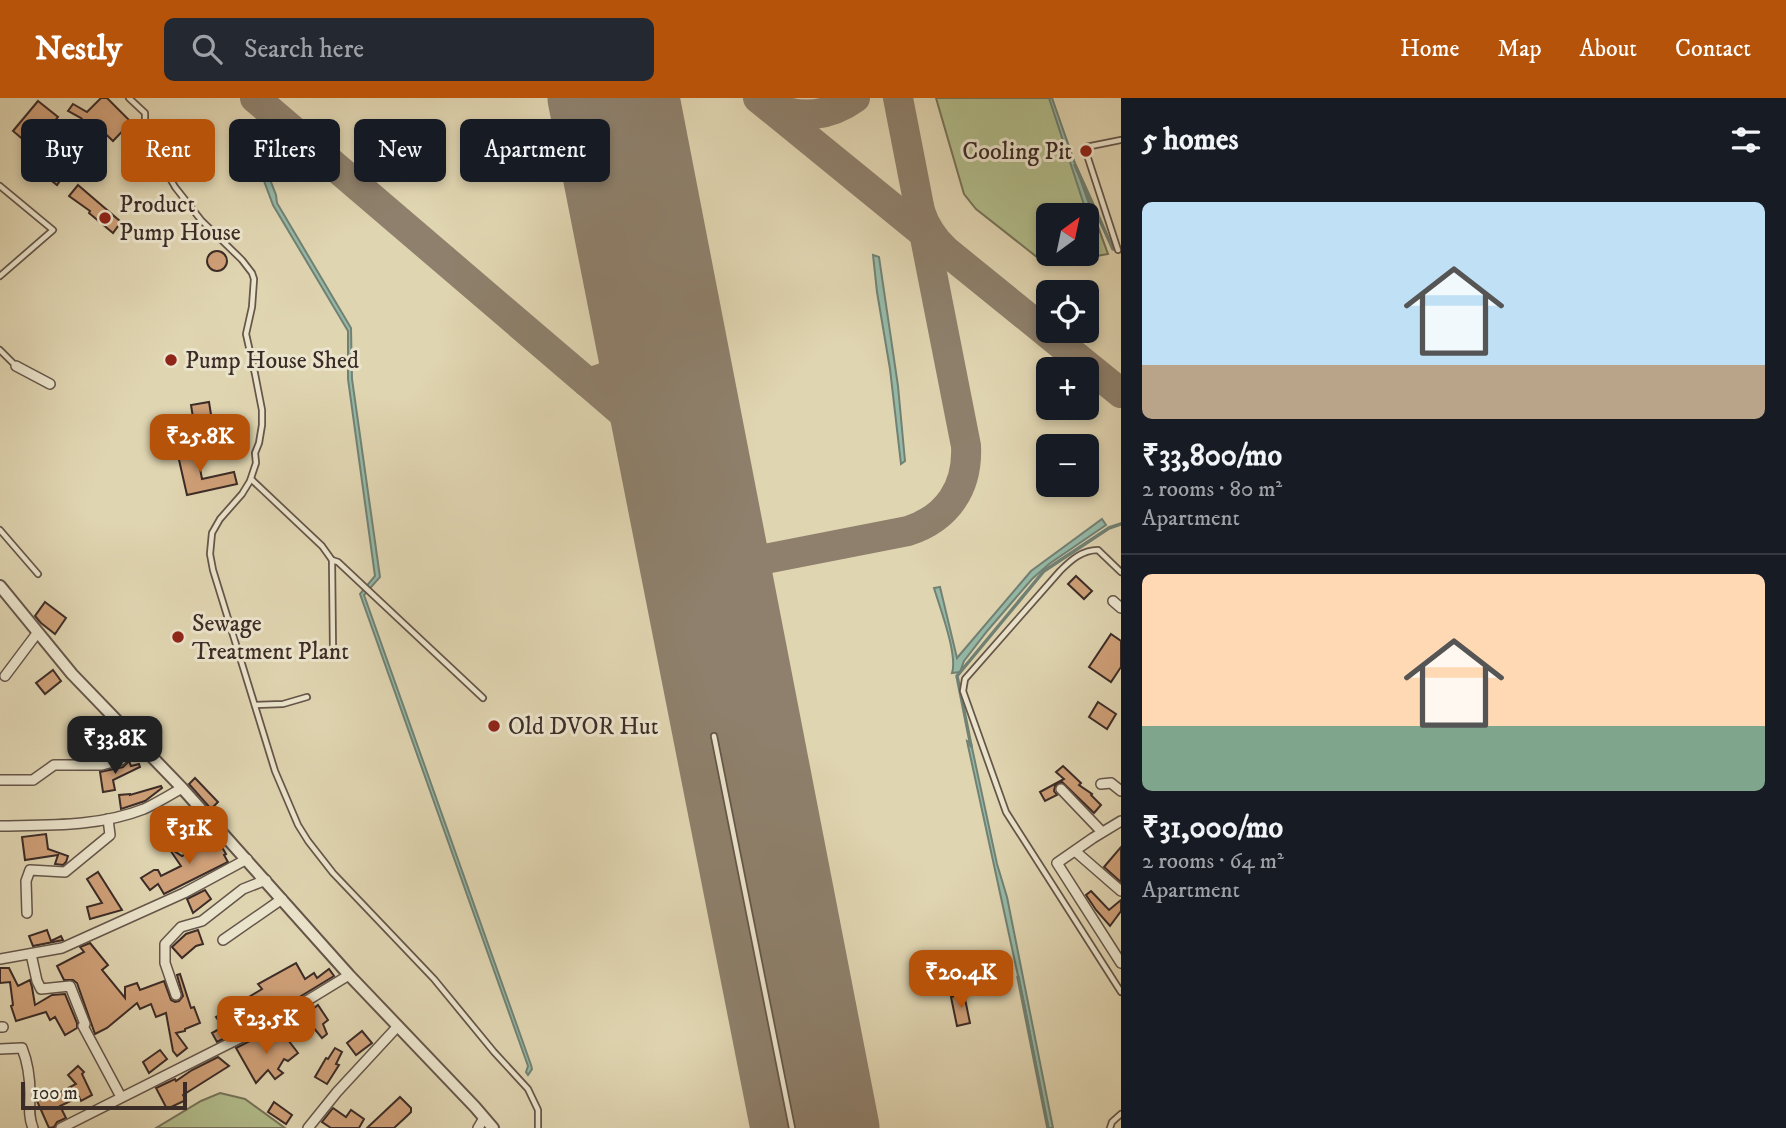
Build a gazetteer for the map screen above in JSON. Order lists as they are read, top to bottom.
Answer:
{
  "places": [
    "Cooling Pit",
    "Product Pump House",
    "Pump House Shed",
    "Sewage Treatment Plant",
    "Old DVOR Hut"
  ],
  "scale_bar": "100 m",
  "north": "top right",
  "page": {
    "header": "Nestly",
    "search": "Search here",
    "nav": [
      "Home",
      "Map",
      "About",
      "Contact"
    ],
    "heading": "5 homes",
    "chip": [
      "Buy",
      "Rent",
      "Filters",
      "New",
      "Apartment"
    ],
    "list": [
      {
        "name": "₹33,800/mo",
        "note": "2 rooms · 80 m² · Apartment"
      },
      {
        "name": "₹31,000/mo",
        "note": "2 rooms · 64 m² · Apartment"
      }
    ],
    "map_buttons": ["+", "−"],
    "price": [
      "₹25.8K",
      "₹33.8K",
      "₹31K",
      "₹20.4K",
      "₹23.5K"
    ],
    "scale": "100 m"
  }
}
